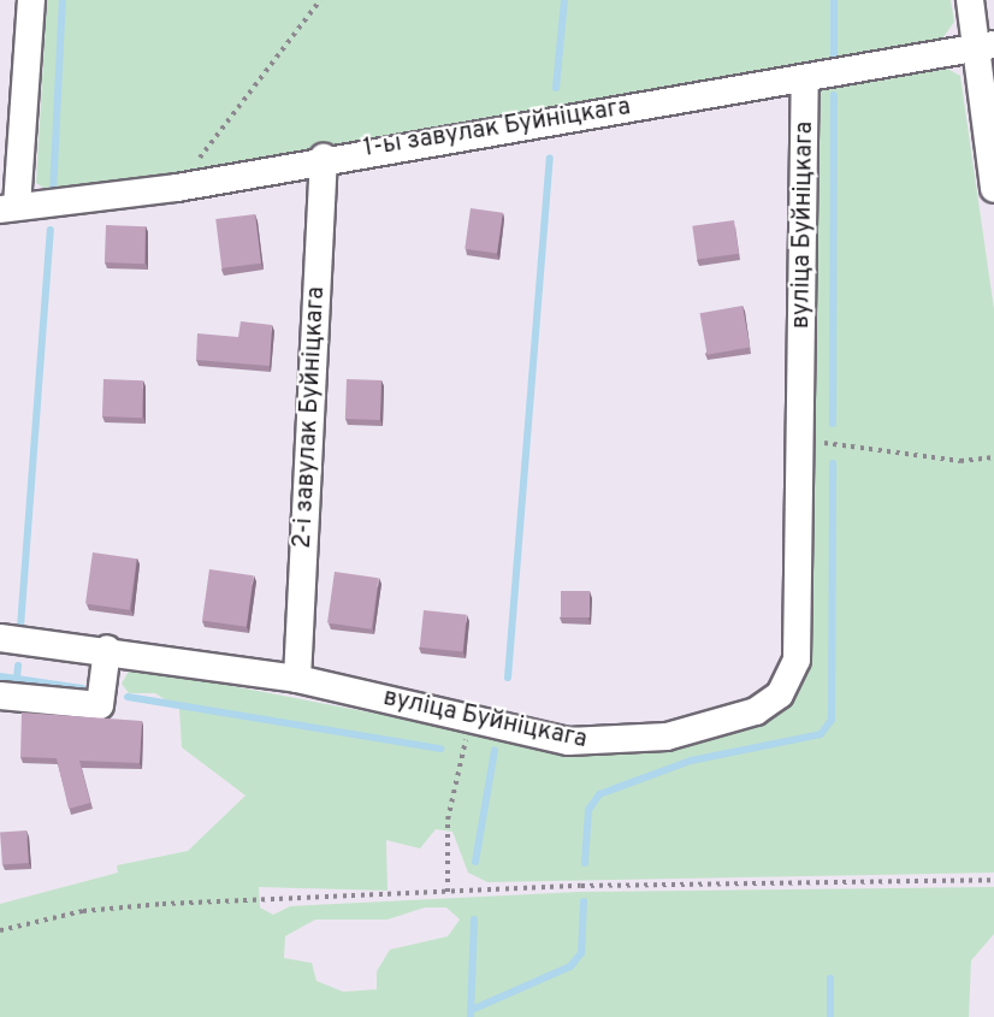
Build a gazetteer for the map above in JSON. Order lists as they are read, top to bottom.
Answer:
{
  "streets": {
    "street": ["1-ы завулак Буйніцкага", "вуліца Буйніцкага", "2-і завулак Буйніцкага"]
  },
  "crossings": [
    ["1-ы завулак Буйніцкага", "вуліца Буйніцкага"],
    ["1-ы завулак Буйніцкага", "2-і завулак Буйніцкага"],
    ["вуліца Буйніцкага", "2-і завулак Буйніцкага"]
  ]
}
